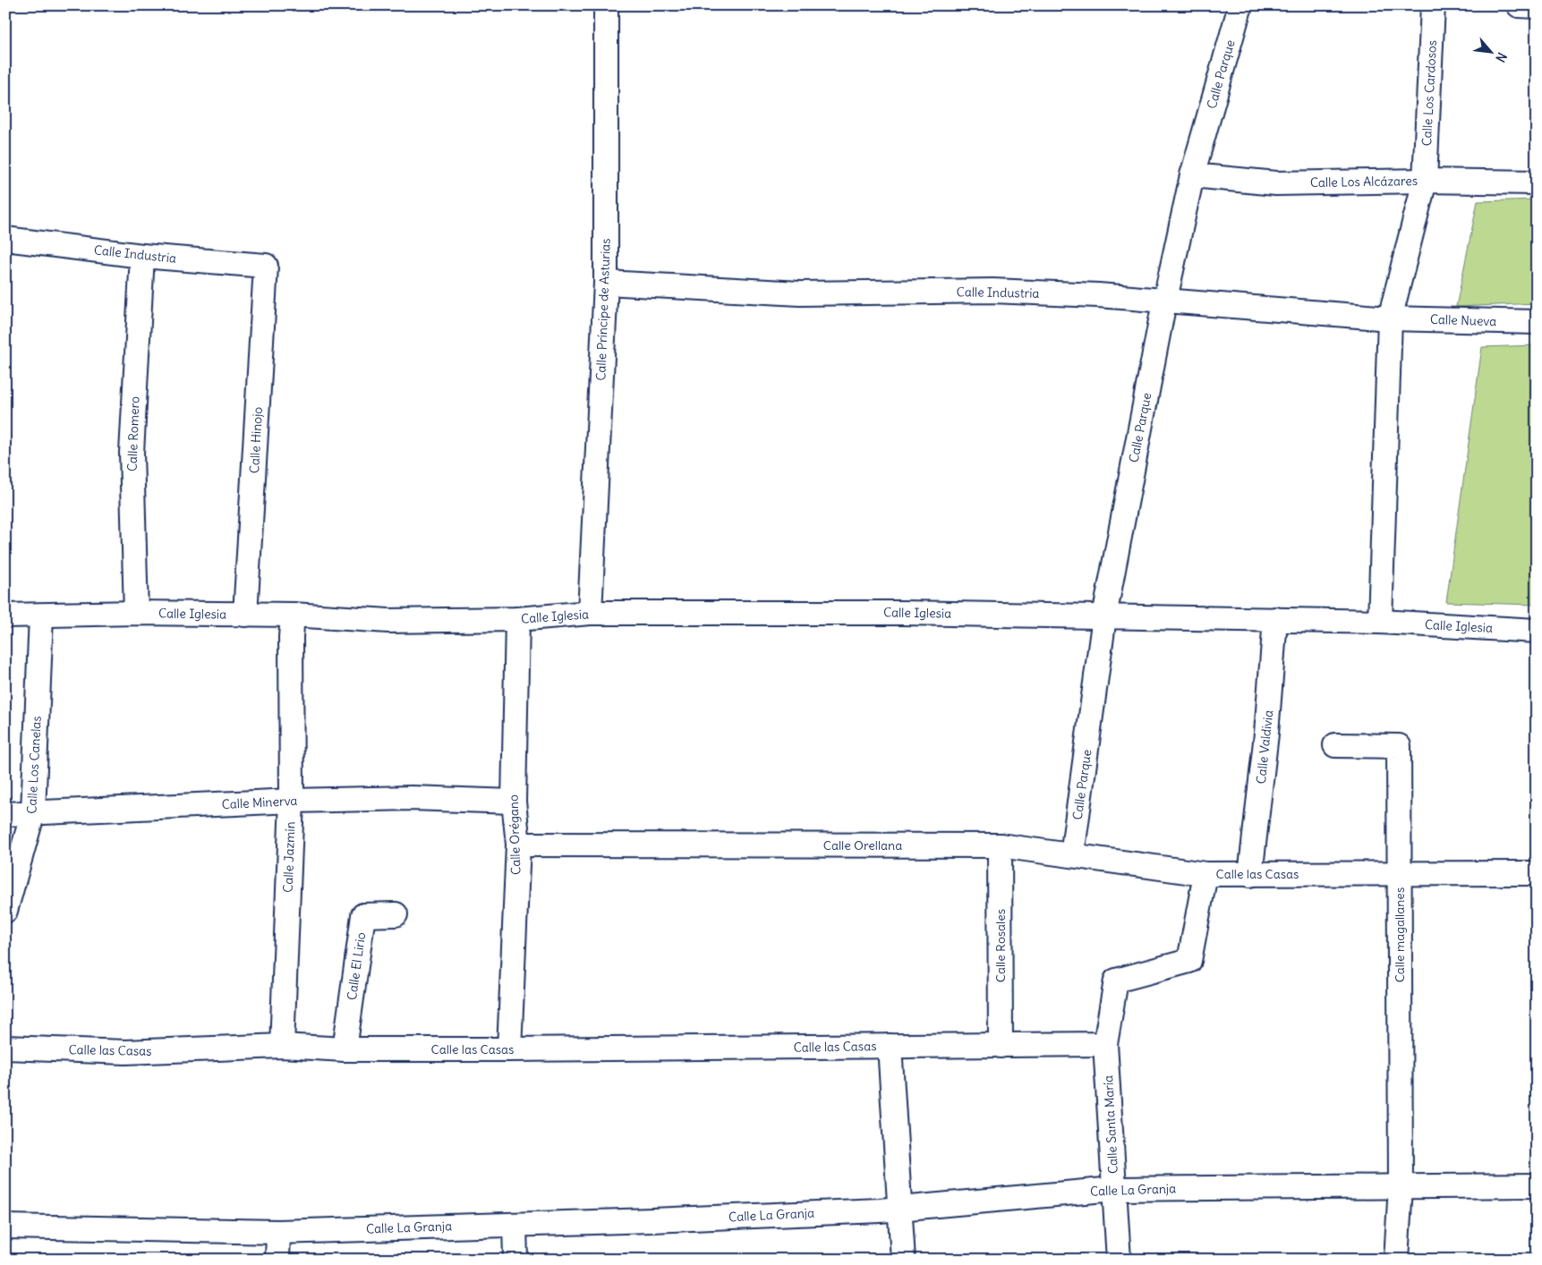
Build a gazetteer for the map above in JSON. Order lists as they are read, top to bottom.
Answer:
{
  "streets": {
    "street": [
      "Calle Parque",
      "Calle Los Cardosos",
      "Calle Los Alcázares",
      "Calle Industria",
      "Calle Príncipe de Asturias",
      "Calle Nueva",
      "Calle Romero",
      "Calle Hinojo",
      "Calle Iglesia",
      "Calle Valdivia",
      "Calle Los Canelas",
      "Calle Minerva",
      "Calle Orégano",
      "Calle Orellana",
      "Calle Jazmín",
      "Calle las Casas",
      "Calle magallanes",
      "Calle Rosales",
      "Calle El Lirio",
      "Calle Santa María",
      "Calle La Granja"
    ]
  },
  "crossings": [
    ["Calle Parque", "Calle Los Alcázares"],
    ["Calle Parque", "Calle Industria"],
    ["Calle Parque", "Calle Iglesia"],
    ["Calle Parque", "Calle Orellana"],
    ["Calle Los Cardosos", "Calle Los Alcázares"],
    ["Calle Los Cardosos", "Calle Industria"],
    ["Calle Los Cardosos", "Calle Nueva"],
    ["Calle Los Cardosos", "Calle Iglesia"],
    ["Calle Industria", "Calle Príncipe de Asturias"],
    ["Calle Industria", "Calle Nueva"],
    ["Calle Industria", "Calle Romero"],
    ["Calle Industria", "Calle Hinojo"],
    ["Calle Príncipe de Asturias", "Calle Iglesia"],
    ["Calle Romero", "Calle Iglesia"],
    ["Calle Hinojo", "Calle Iglesia"],
    ["Calle Iglesia", "Calle Valdivia"],
    ["Calle Iglesia", "Calle Los Canelas"],
    ["Calle Iglesia", "Calle Orégano"],
    ["Calle Iglesia", "Calle Jazmín"],
    ["Calle Valdivia", "Calle las Casas"],
    ["Calle Los Canelas", "Calle Minerva"],
    ["Calle Minerva", "Calle Orégano"],
    ["Calle Minerva", "Calle Jazmín"],
    ["Calle Orégano", "Calle Orellana"],
    ["Calle Orégano", "Calle las Casas"],
    ["Calle Orellana", "Calle las Casas"],
    ["Calle Orellana", "Calle Rosales"],
    ["Calle Jazmín", "Calle las Casas"],
    ["Calle las Casas", "Calle magallanes"],
    ["Calle las Casas", "Calle Rosales"],
    ["Calle las Casas", "Calle El Lirio"],
    ["Calle las Casas", "Calle Santa María"],
    ["Calle magallanes", "Calle La Granja"],
    ["Calle Santa María", "Calle La Granja"]
  ],
  "north": "bottom right"
}
